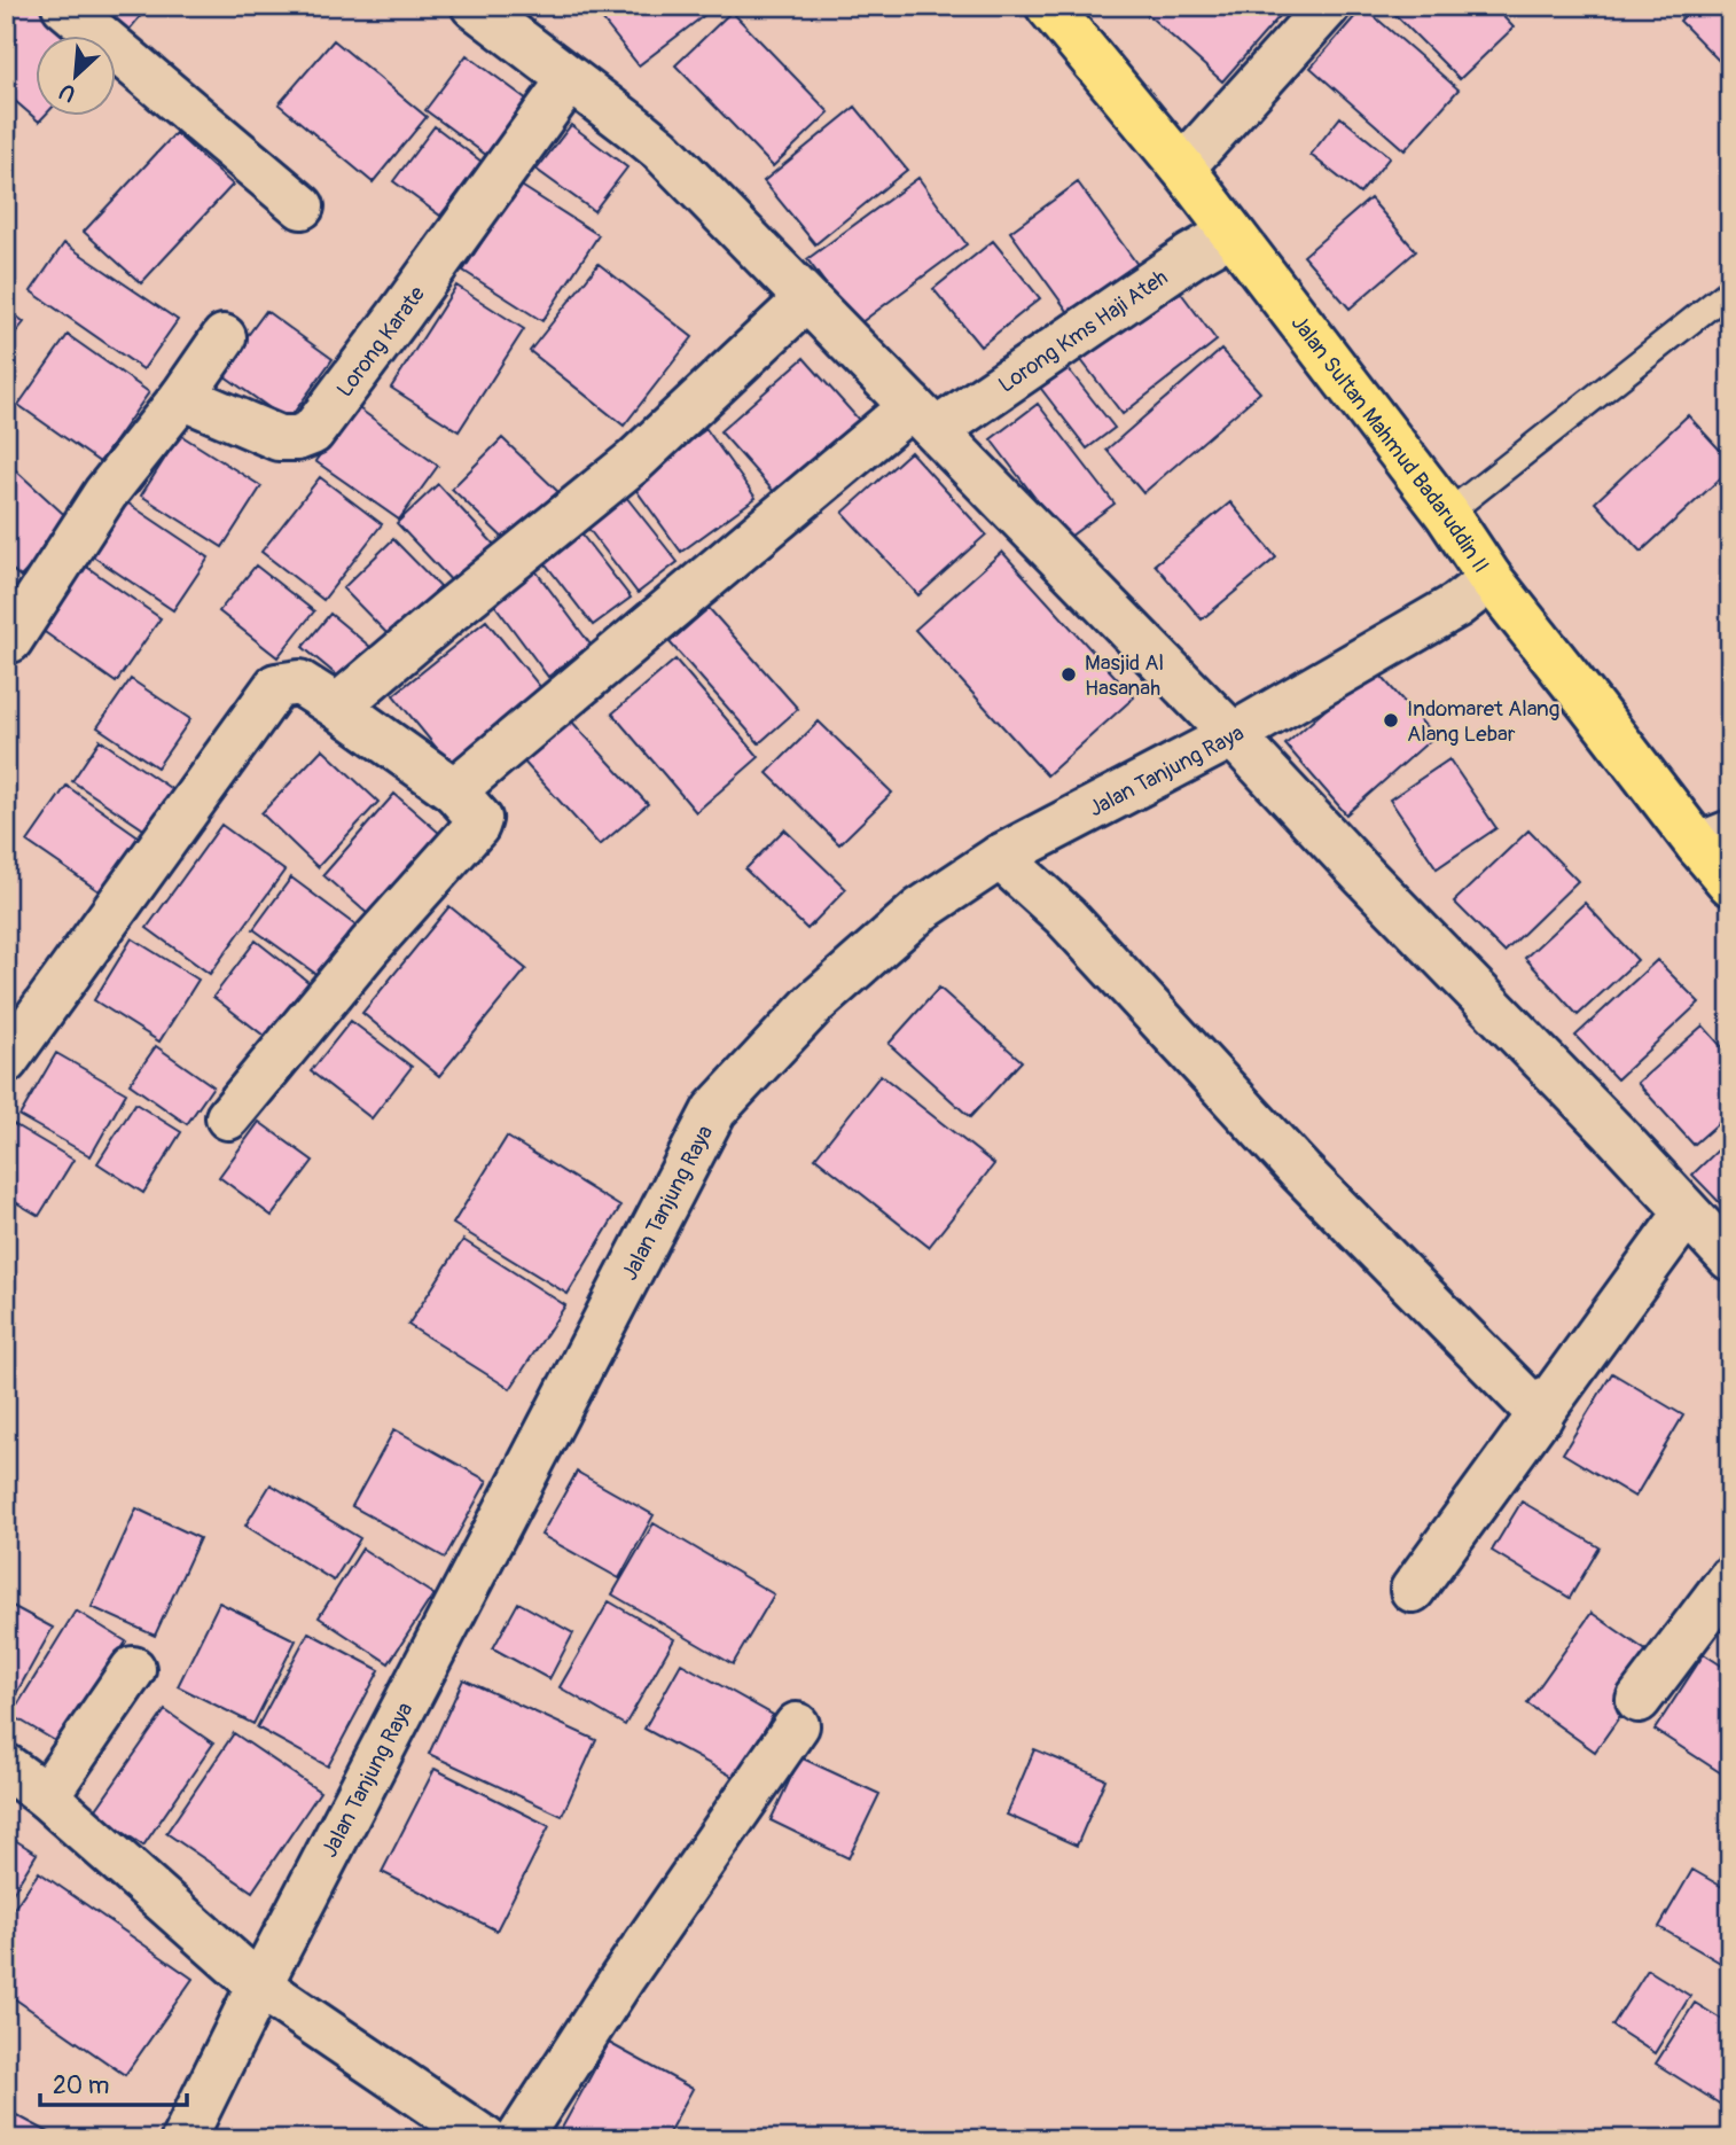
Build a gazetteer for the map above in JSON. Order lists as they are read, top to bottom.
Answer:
{
  "streets": {
    "highway": ["Jalan Sultan Mahmud Badaruddin II"],
    "street": ["Lorong Kms Haji Ateh", "Lorong Karate", "Jalan Tanjung Raya"]
  },
  "crossings": [
    ["Lorong Kms Haji Ateh", "Jalan Sultan Mahmud Badaruddin II"],
    ["Jalan Sultan Mahmud Badaruddin II", "Jalan Tanjung Raya"]
  ],
  "places": ["Masjid Al Hasanah", "Indomaret Alang Alang Lebar"],
  "scale_bar": "20 m",
  "north": "bottom left"
}
